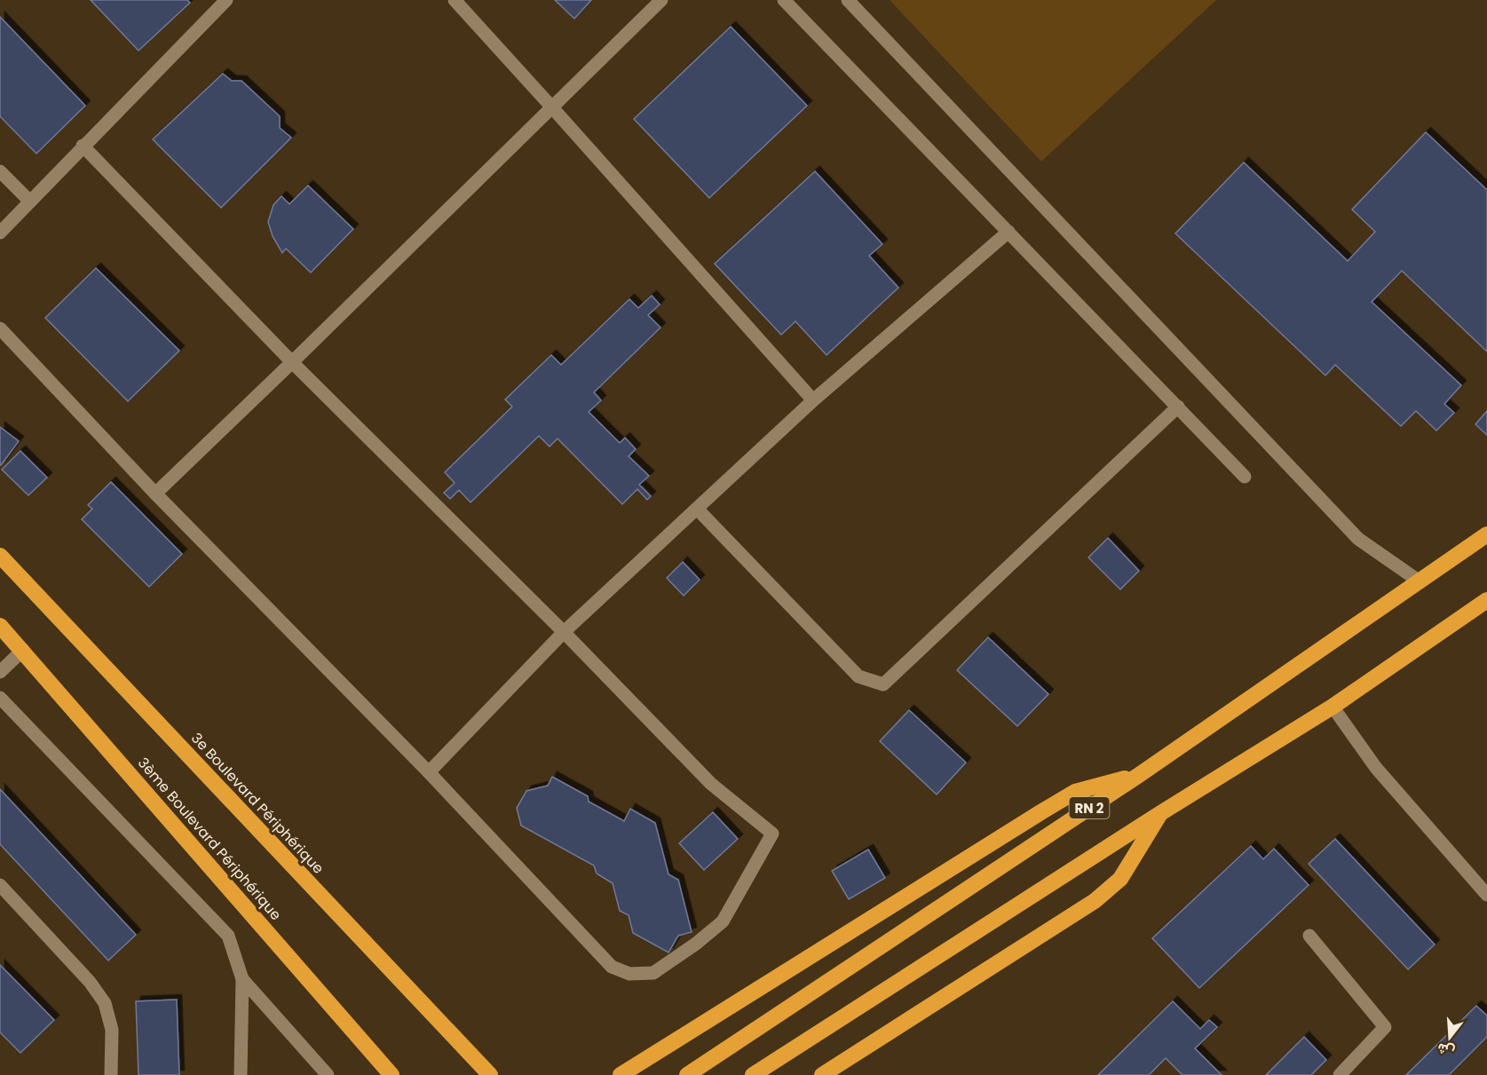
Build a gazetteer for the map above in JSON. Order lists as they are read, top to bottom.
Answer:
{
  "streets": {
    "highway": ["3e Boulevard Périphérique", "RN 2", "3ème Boulevard Périphérique"]
  },
  "north": "bottom"
}
